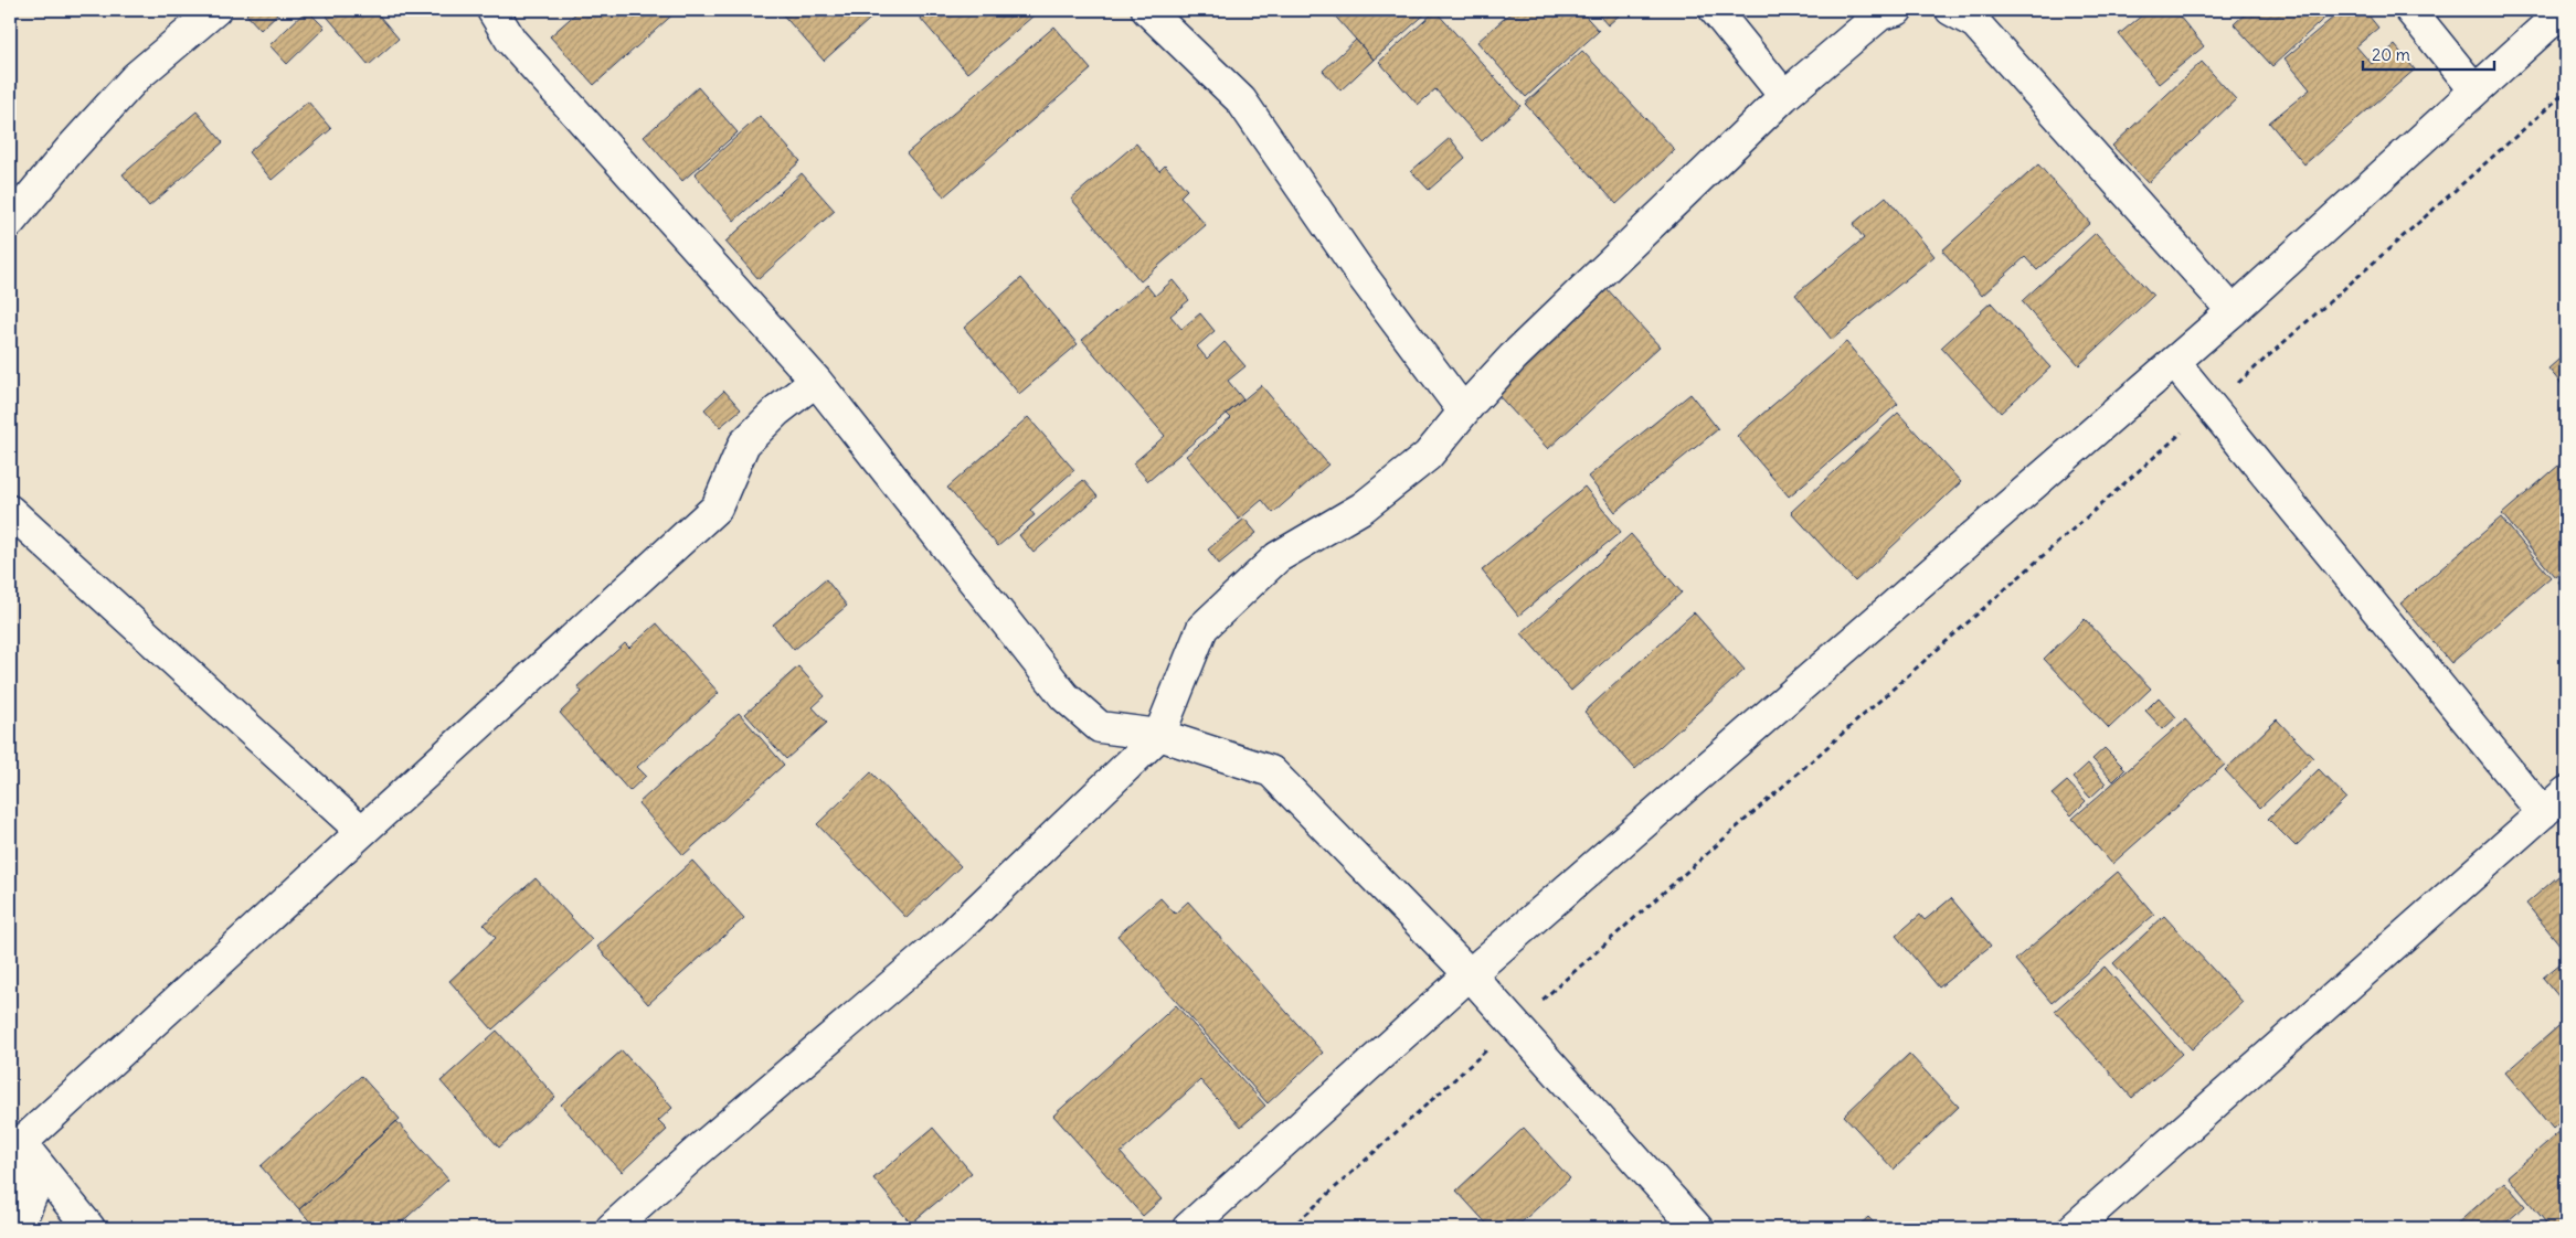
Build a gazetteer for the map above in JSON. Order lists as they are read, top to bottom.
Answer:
{
  "scale_bar": "20 m"
}
